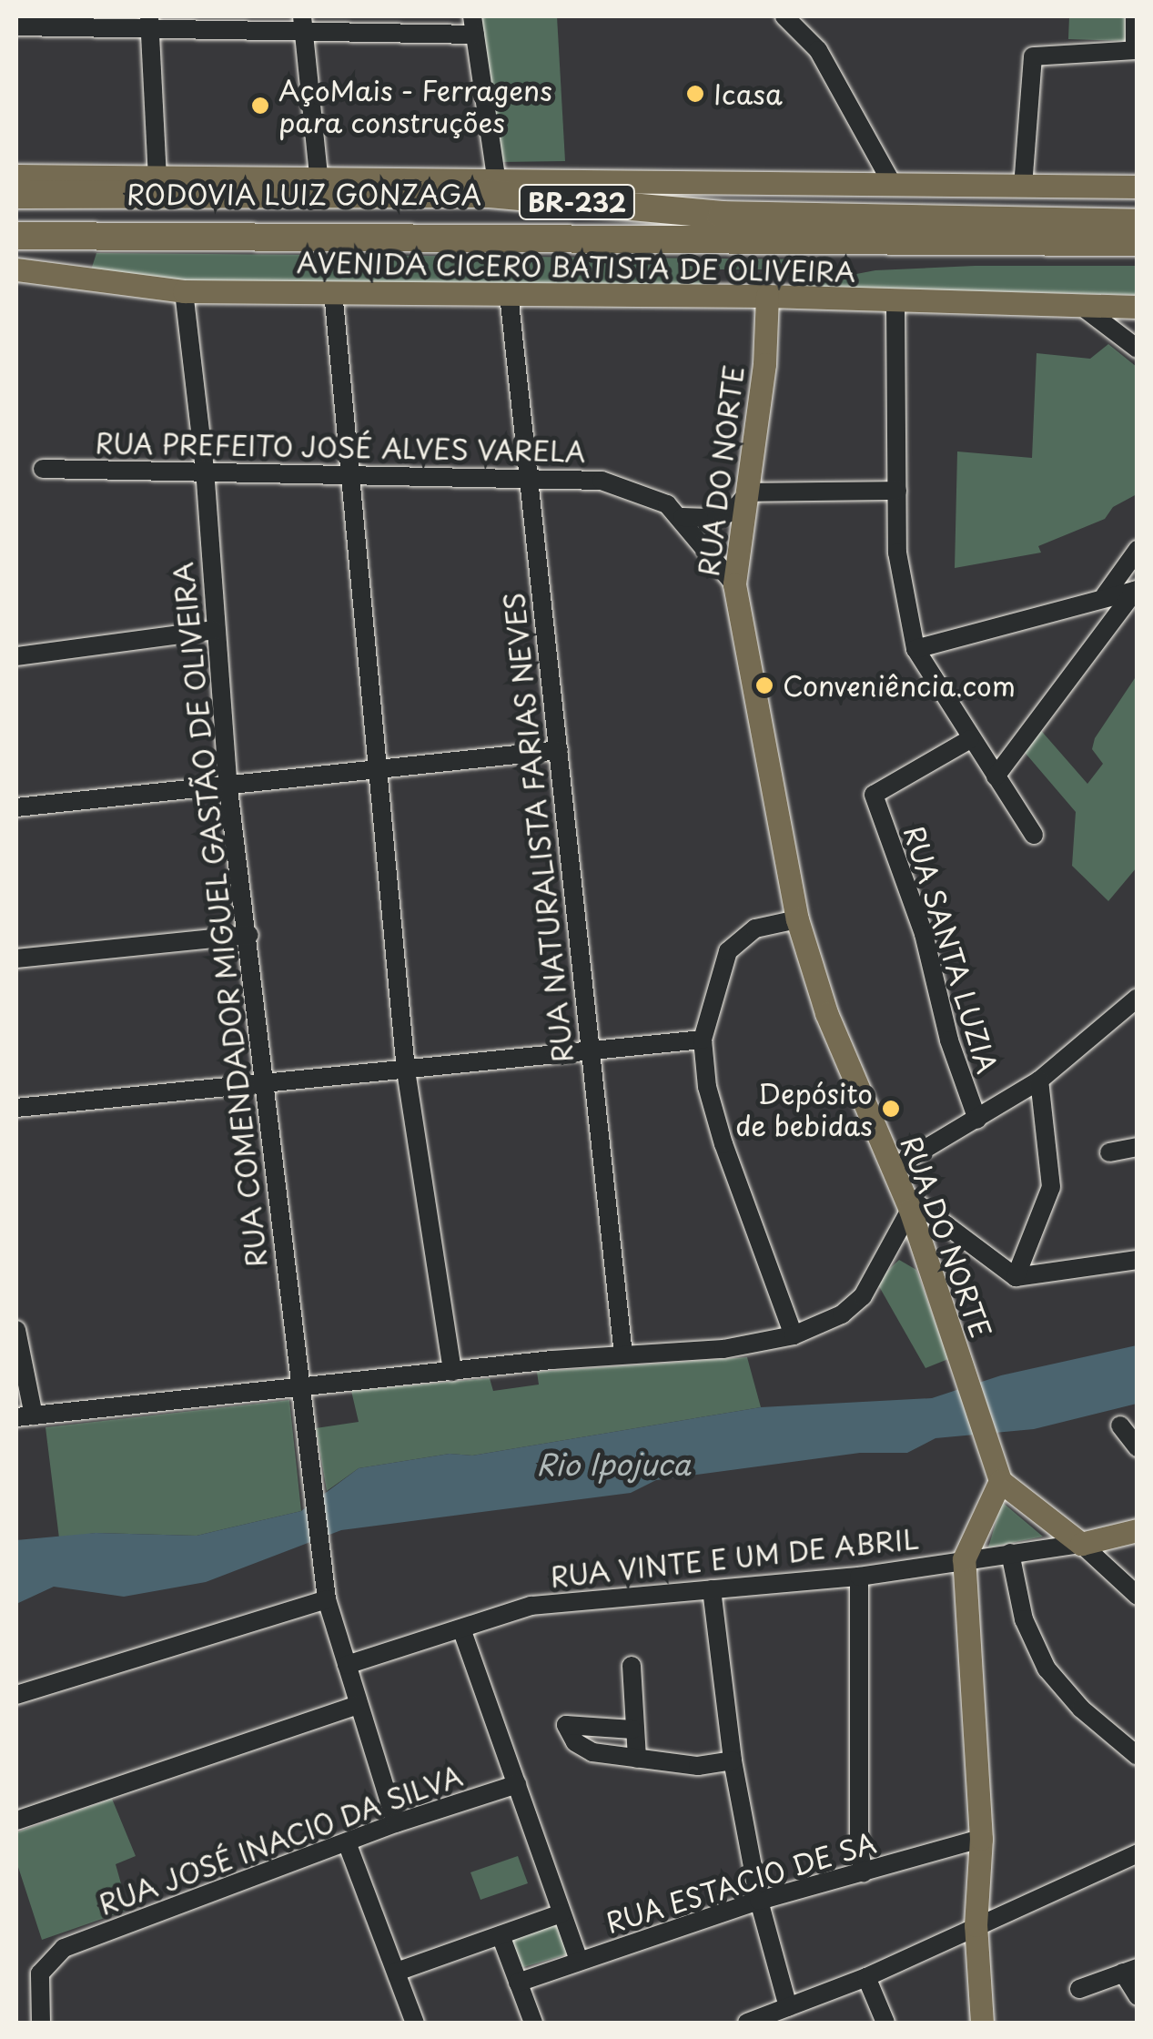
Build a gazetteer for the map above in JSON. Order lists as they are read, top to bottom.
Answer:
{
  "streets": {
    "highway": ["RODOVIA LUIZ GONZAGA", "BR-232"],
    "main road": ["AVENIDA CICERO BATISTA DE OLIVEIRA", "RUA DO NORTE"],
    "street": [
      "RUA PREFEITO JOSÉ ALVES VARELA",
      "RUA NATURALISTA FARIAS NEVES",
      "RUA COMENDADOR MIGUEL GASTÃO DE OLIVEIRA",
      "RUA SANTA LUZIA",
      "RUA VINTE E UM DE ABRIL",
      "RUA JOSÉ INACIO DA SILVA",
      "RUA ESTACIO DE SA"
    ]
  },
  "crossings": [
    ["AVENIDA CICERO BATISTA DE OLIVEIRA", "RUA DO NORTE"],
    ["AVENIDA CICERO BATISTA DE OLIVEIRA", "RUA NATURALISTA FARIAS NEVES"],
    ["AVENIDA CICERO BATISTA DE OLIVEIRA", "RUA COMENDADOR MIGUEL GASTÃO DE OLIVEIRA"],
    ["RUA PREFEITO JOSÉ ALVES VARELA", "RUA DO NORTE"],
    ["RUA PREFEITO JOSÉ ALVES VARELA", "RUA NATURALISTA FARIAS NEVES"],
    ["RUA PREFEITO JOSÉ ALVES VARELA", "RUA COMENDADOR MIGUEL GASTÃO DE OLIVEIRA"],
    ["RUA COMENDADOR MIGUEL GASTÃO DE OLIVEIRA", "RUA VINTE E UM DE ABRIL"],
    ["RUA COMENDADOR MIGUEL GASTÃO DE OLIVEIRA", "RUA JOSÉ INACIO DA SILVA"]
  ],
  "water": ["Rio Ipojuca"],
  "places": [
    "Icasa",
    "AçoMais - Ferragens para construções",
    "Conveniência.com",
    "Depósito de bebidas"
  ]
}
